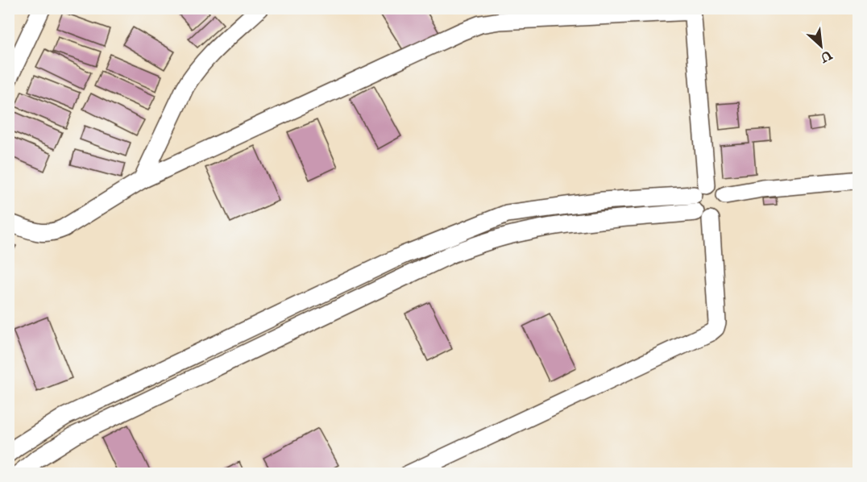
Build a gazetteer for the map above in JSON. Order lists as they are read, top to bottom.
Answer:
{
  "north": "bottom right"
}
